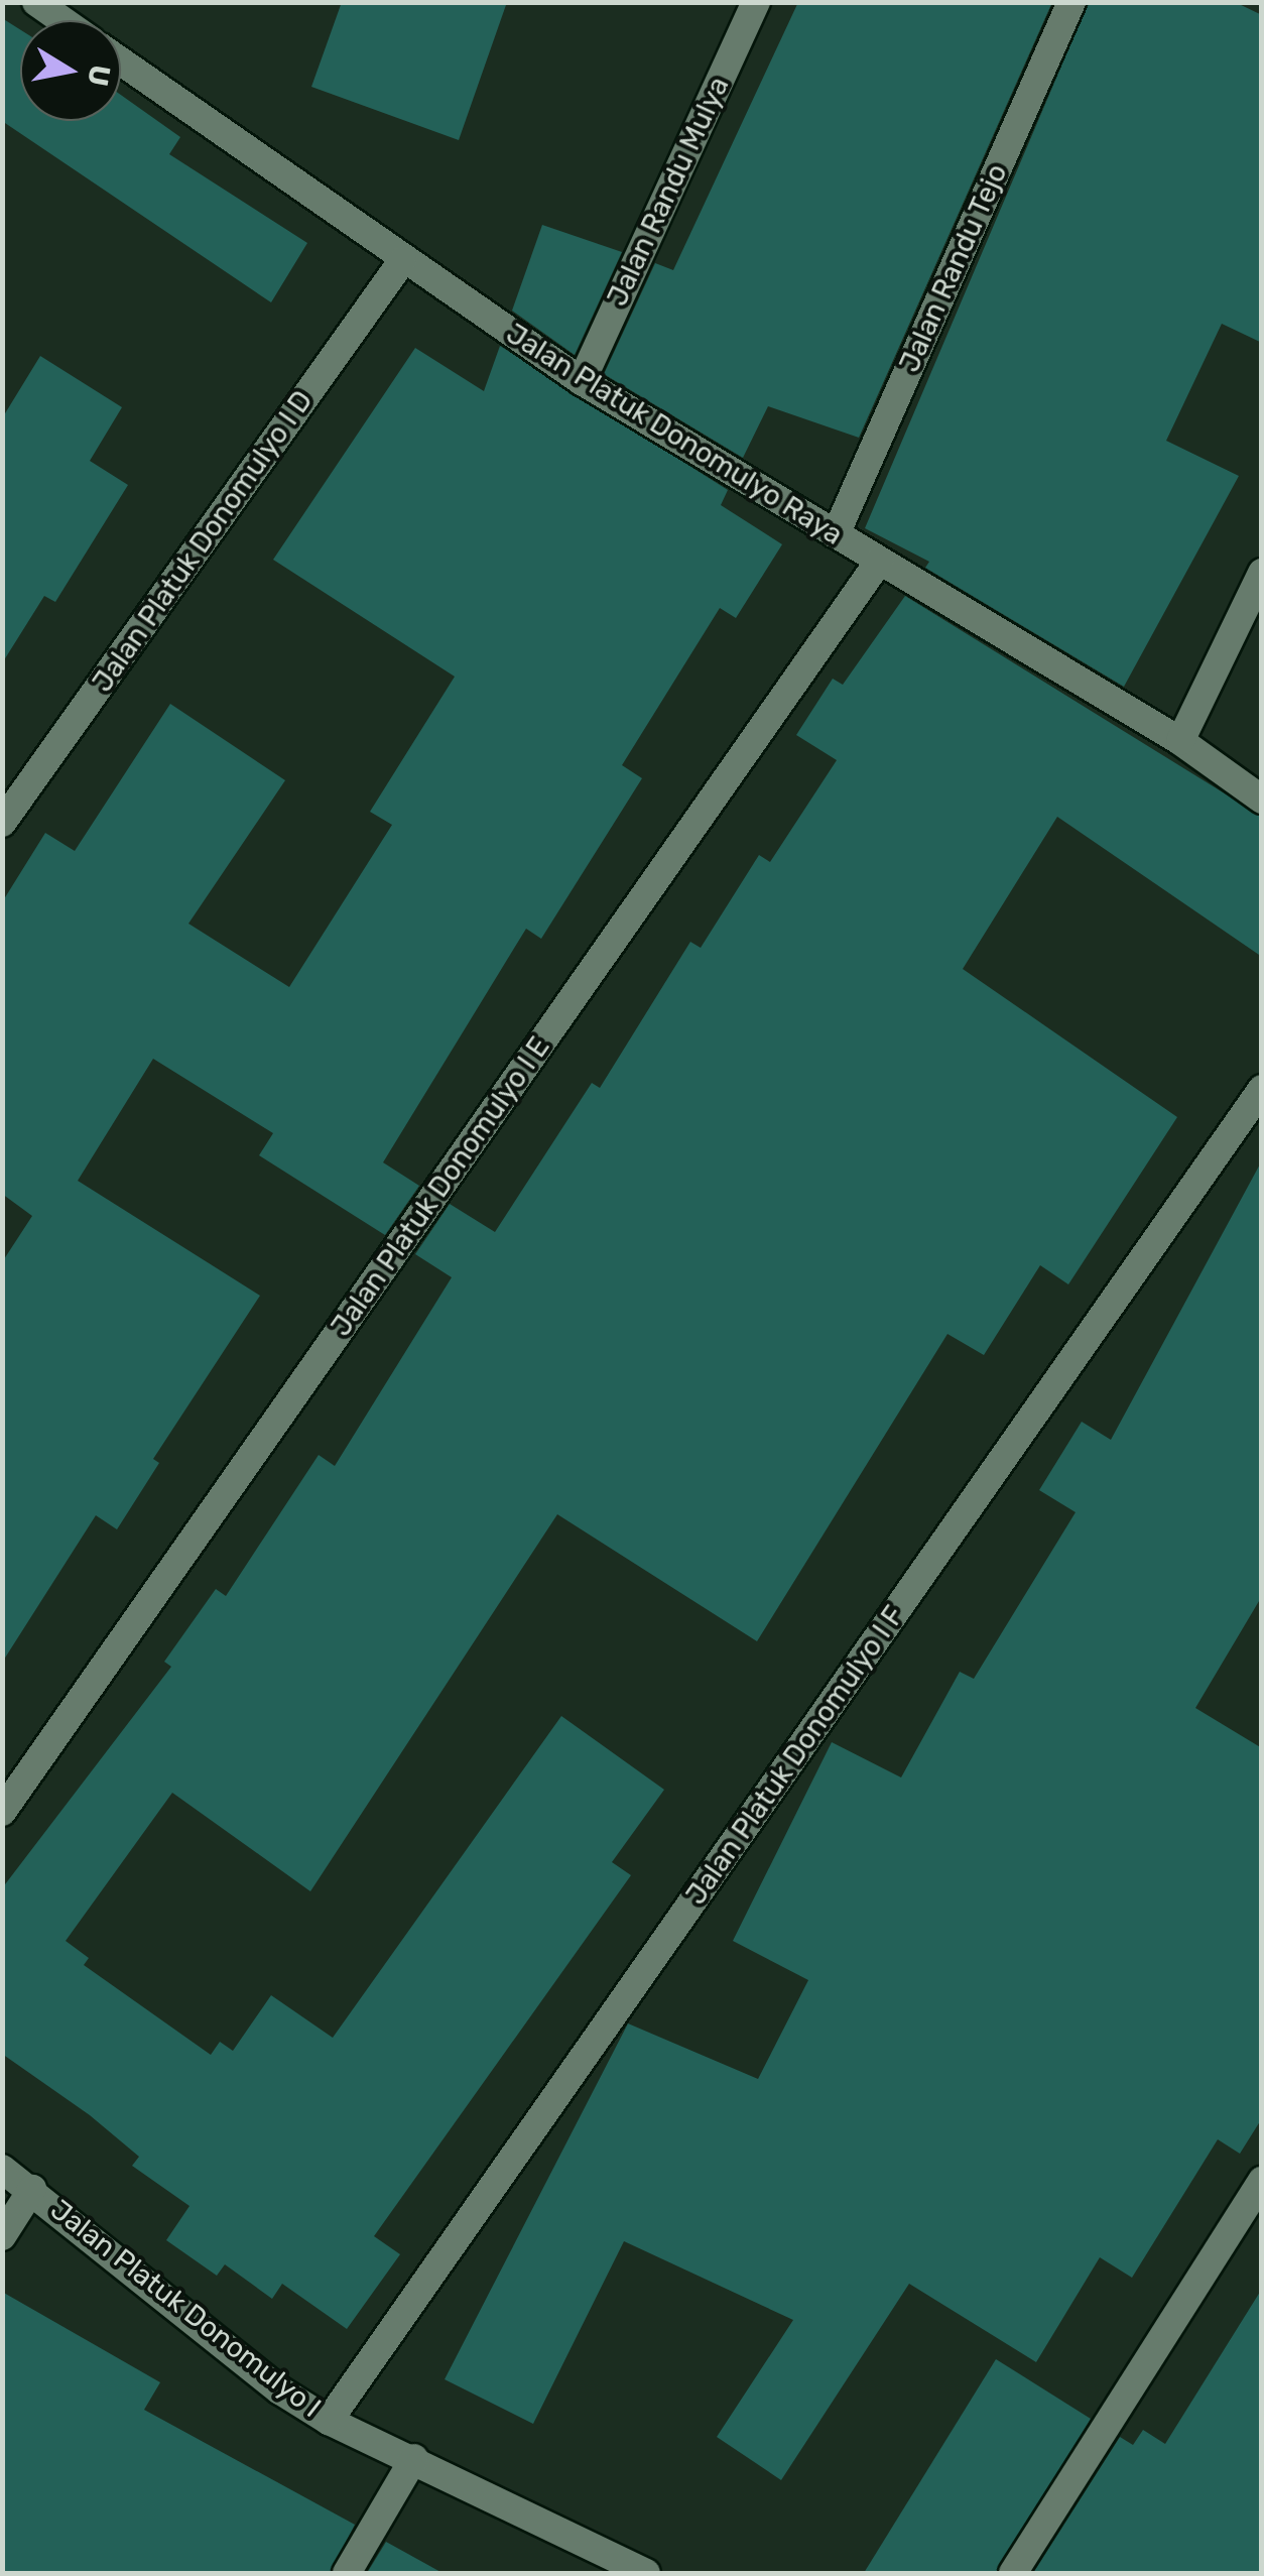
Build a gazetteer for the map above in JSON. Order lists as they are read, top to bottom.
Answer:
{
  "streets": {
    "street": [
      "Jalan Randu Mulya",
      "Jalan Randu Tejo",
      "Jalan Platuk Donomulyo Raya",
      "Jalan Platuk Donomulyo I D",
      "Jalan Platuk Donomulyo I E",
      "Jalan Platuk Donomulyo I F",
      "Jalan Platuk Donomulyo I"
    ]
  },
  "crossings": [
    ["Jalan Randu Mulya", "Jalan Platuk Donomulyo Raya"],
    ["Jalan Randu Tejo", "Jalan Platuk Donomulyo Raya"],
    ["Jalan Platuk Donomulyo Raya", "Jalan Platuk Donomulyo I D"],
    ["Jalan Platuk Donomulyo Raya", "Jalan Platuk Donomulyo I E"],
    ["Jalan Platuk Donomulyo I F", "Jalan Platuk Donomulyo I"]
  ],
  "north": "right"
}
